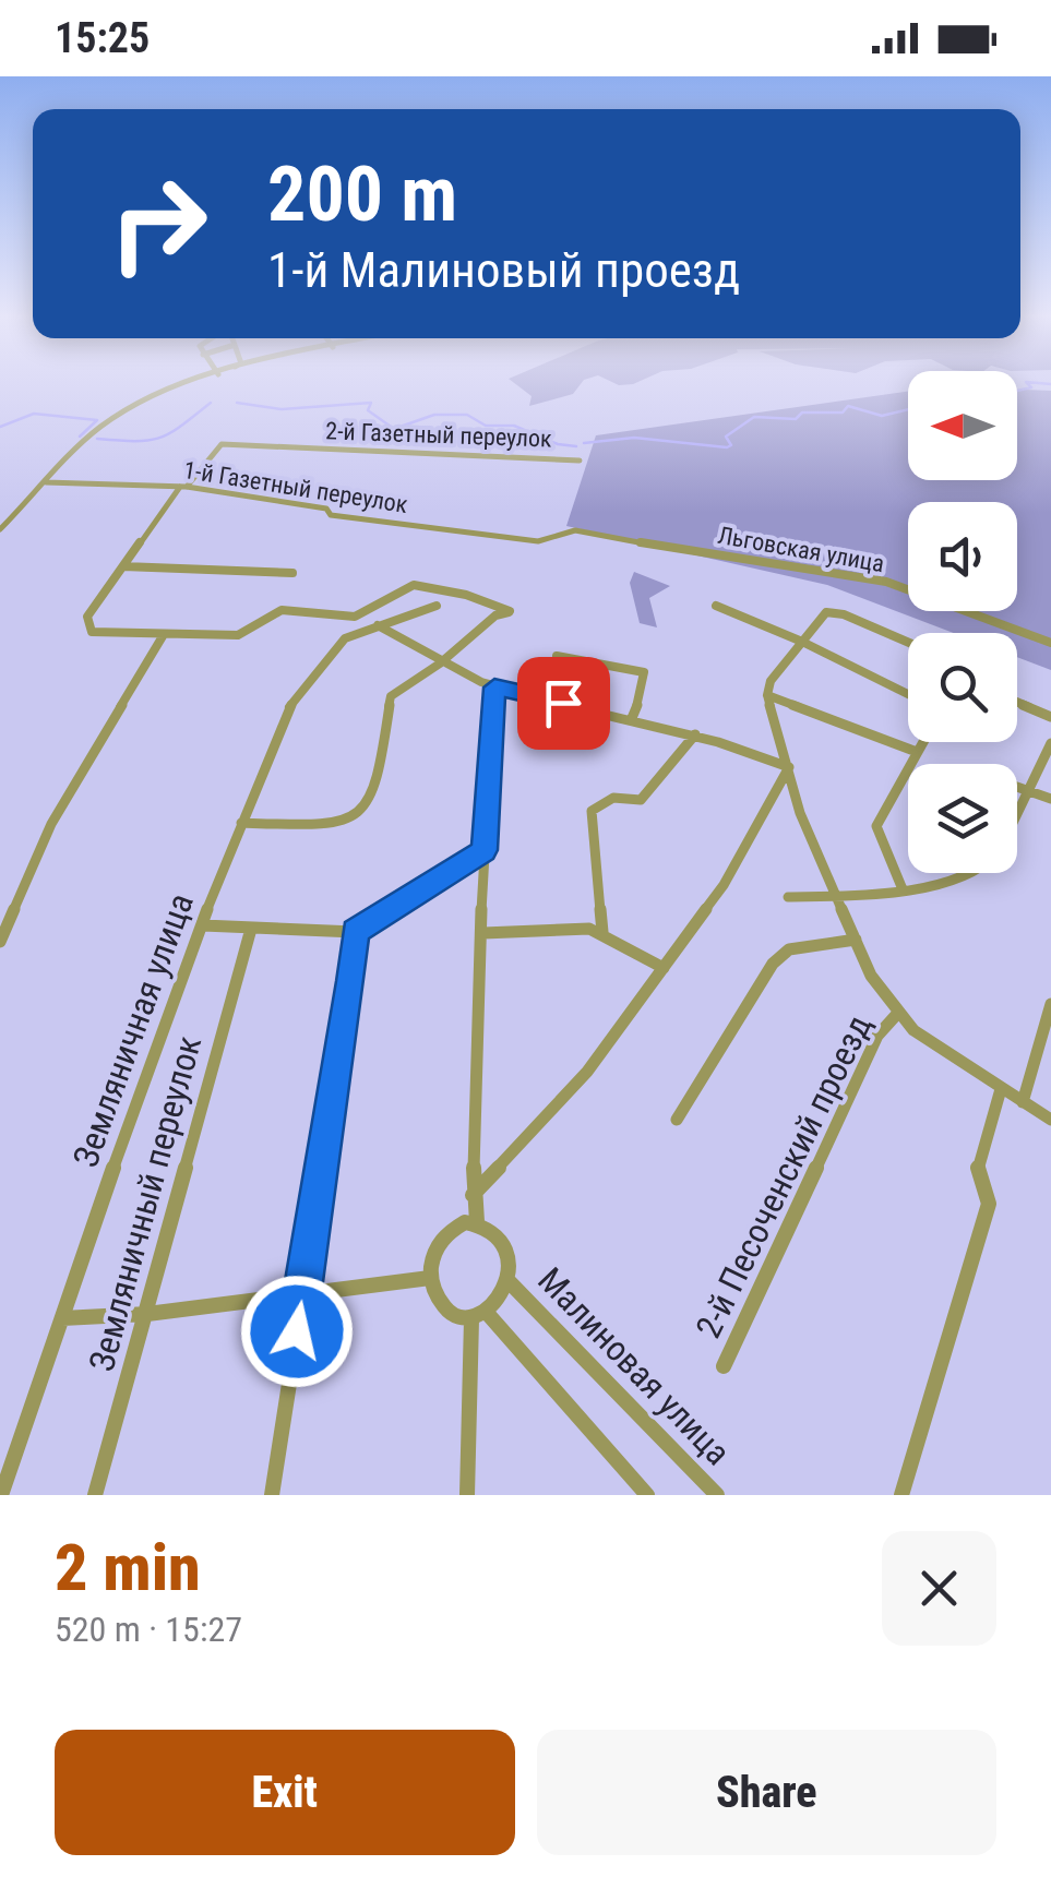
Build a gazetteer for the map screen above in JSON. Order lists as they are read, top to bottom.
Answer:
{
  "streets": {
    "street": [
      "2-й Газетный переулок",
      "1-й Газетный переулок",
      "Льговская улица",
      "Земляничная улица",
      "2-й Песоченский проезд",
      "Земляничный переулок",
      "Малиновая улица"
    ]
  },
  "crossings": [
    ["2-й Газетный переулок", "1-й Газетный переулок"],
    ["1-й Газетный переулок", "Льговская улица"]
  ],
  "north": "left",
  "page": {
    "status": "15:25",
    "turn": ["200 m", "1-й Малиновый проезд"],
    "heading": ["2 min", "520 m · 15:27"],
    "buttons": ["Exit", "Share"]
  }
}
